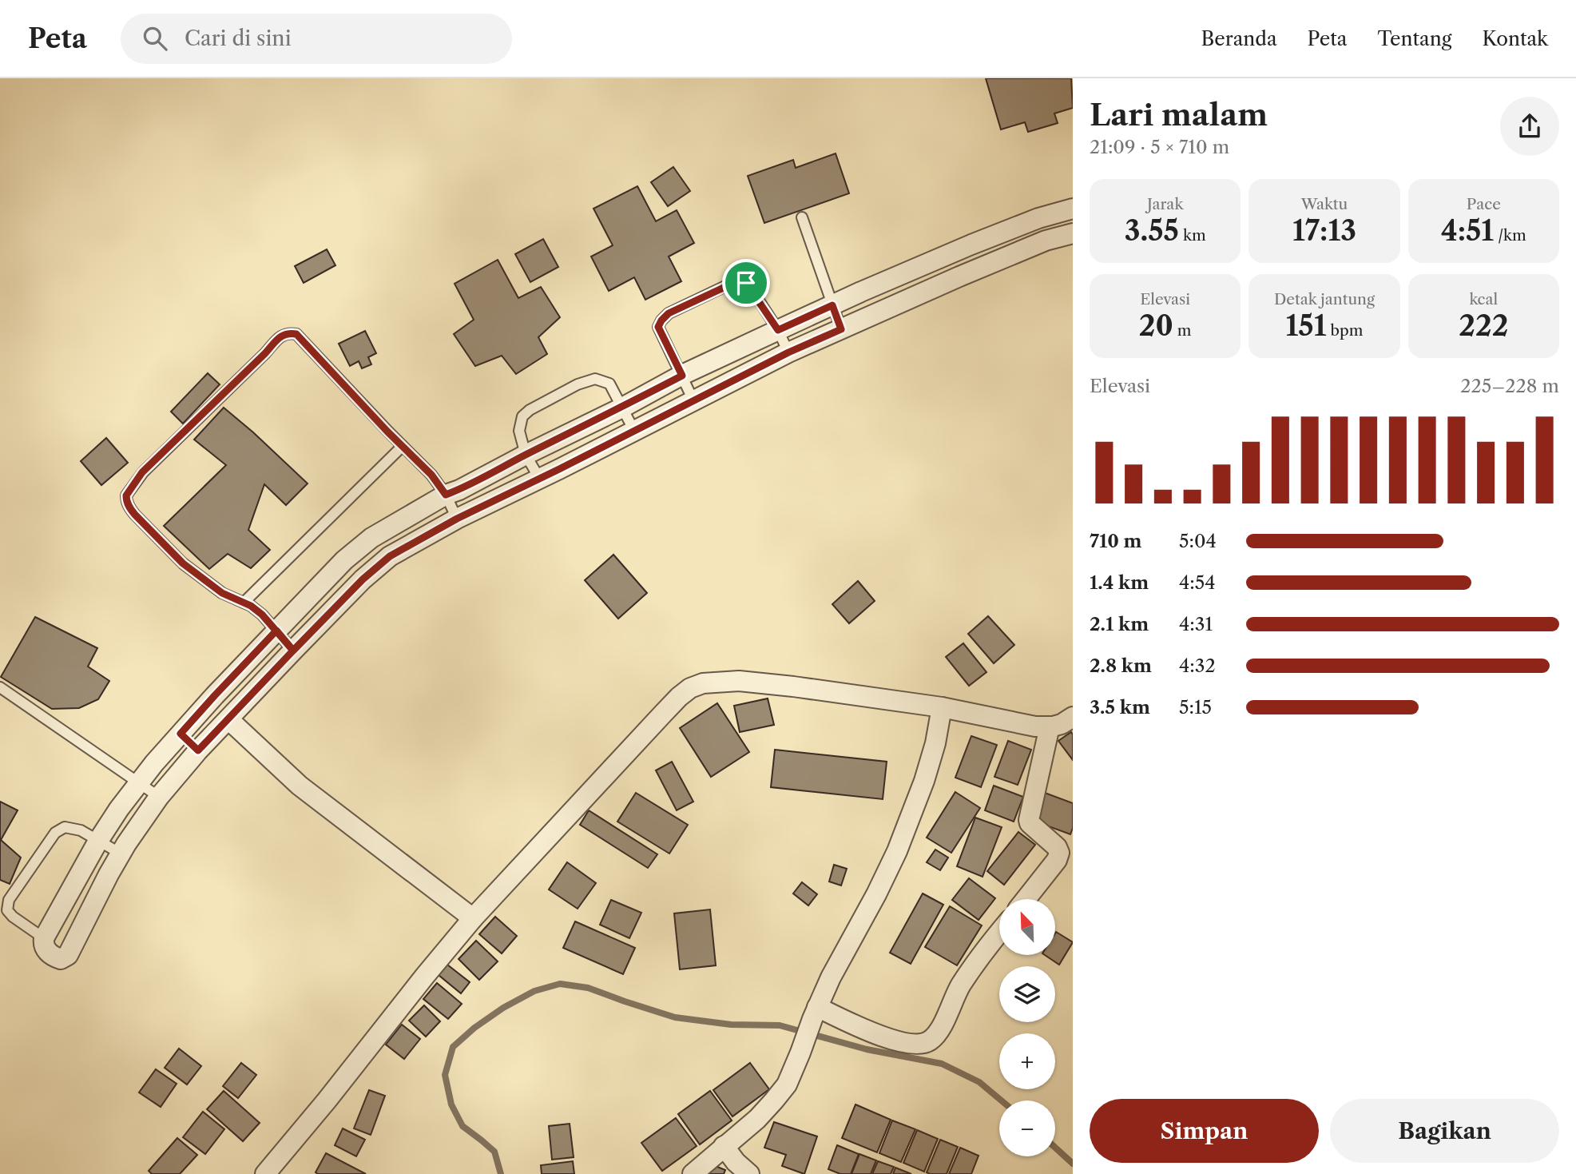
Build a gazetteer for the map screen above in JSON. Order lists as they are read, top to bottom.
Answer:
{
  "north": "top left",
  "page": {
    "header": "Peta",
    "search": "Cari di sini",
    "nav": [
      "Beranda",
      "Peta",
      "Tentang",
      "Kontak"
    ],
    "heading": ["Lari malam", "21:09 · 5 × 710 m"],
    "stats": [
      ["Jarak", "3.55 km"],
      ["Waktu", "17:13"],
      ["Pace", "4:51 /km"],
      ["Elevasi", "20 m"],
      ["Detak jantung", "151 bpm"],
      ["kcal", "222"]
    ],
    "chart": ["Elevasi", "225–228 m"],
    "list": [
      {
        "name": "710 m",
        "note": "5:04"
      },
      {
        "name": "1.4 km",
        "note": "4:54"
      },
      {
        "name": "2.1 km",
        "note": "4:31"
      },
      {
        "name": "2.8 km",
        "note": "4:32"
      },
      {
        "name": "3.5 km",
        "note": "5:15"
      }
    ],
    "map_buttons": ["+", "−"],
    "buttons": ["Simpan", "Bagikan"]
  }
}
